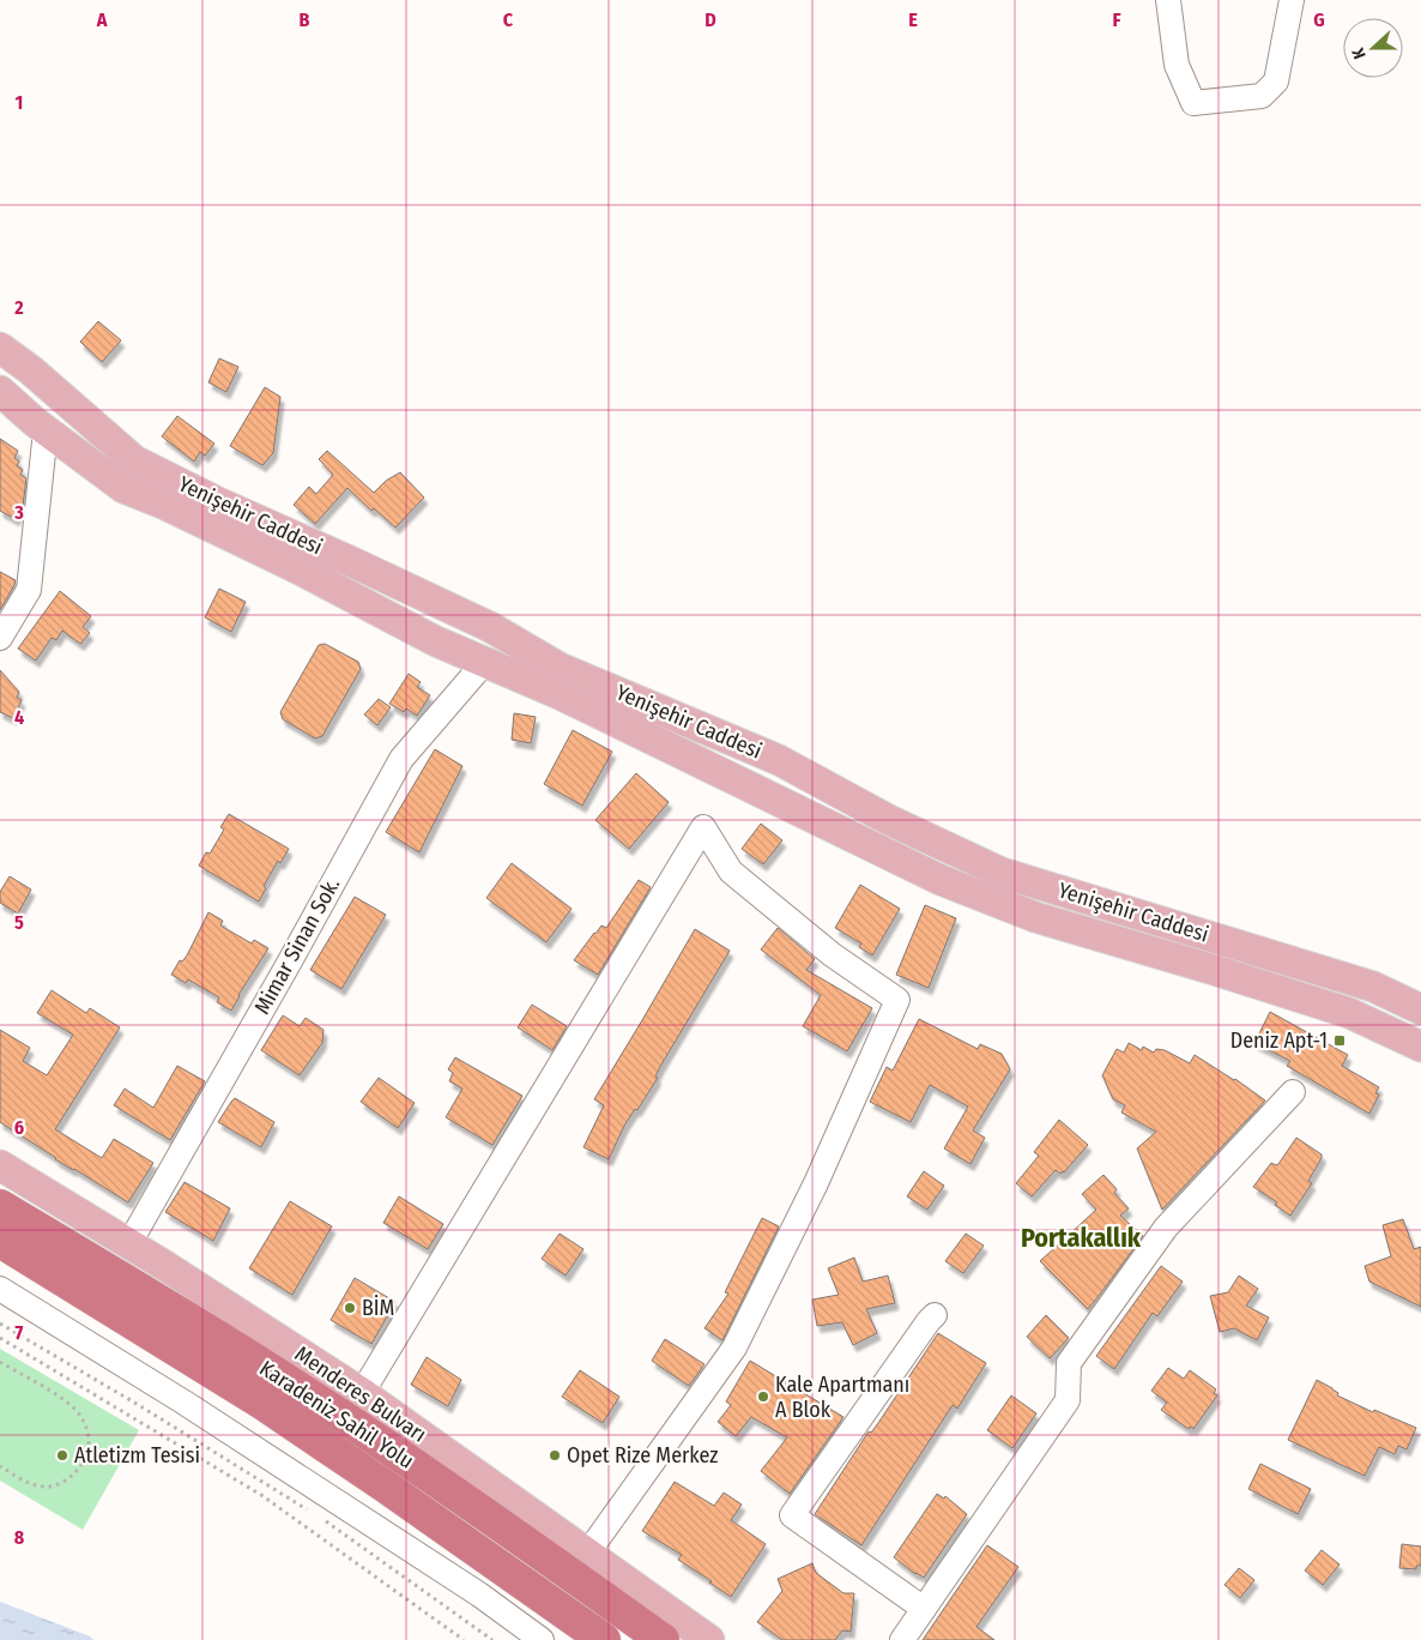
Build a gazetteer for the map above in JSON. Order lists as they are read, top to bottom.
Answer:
{
  "streets": {
    "highway": ["Karadeniz Sahil Yolu"],
    "main road": ["Yenişehir Caddesi", "Menderes Bulvarı"],
    "street": ["Mimar Sinan Sok."]
  },
  "crossings": [
    ["Yenişehir Caddesi", "Mimar Sinan Sok."],
    ["Mimar Sinan Sok.", "Menderes Bulvarı"]
  ],
  "districts": ["Portakallık"],
  "places": {
    "transit": ["Deniz Apt-1"],
    "other": [
      "BİM",
      "Kale Apartmanı A Blok",
      "Atletizm Tesisi",
      "Opet Rize Merkez"
    ]
  },
  "north": "left",
  "grid": {
    "columns": [
      "A",
      "B",
      "C",
      "D",
      "E",
      "F",
      "G"
    ],
    "rows": [
      "1",
      "2",
      "3",
      "4",
      "5",
      "6",
      "7",
      "8"
    ]
  }
}
